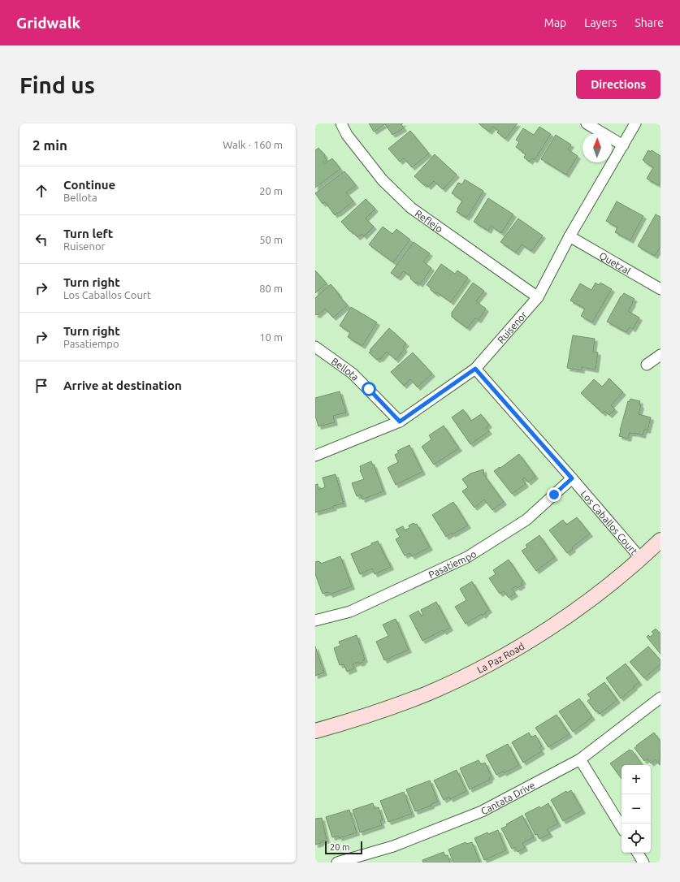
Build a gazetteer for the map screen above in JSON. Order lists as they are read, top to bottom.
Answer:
{
  "streets": {
    "main road": ["La Paz Road"],
    "street": [
      "Reflejo",
      "Quetzal",
      "Ruisenor",
      "Bellota",
      "Los Caballos Court",
      "Pasatiempo",
      "Cantata Drive"
    ]
  },
  "crossings": [
    ["Reflejo", "Ruisenor"],
    ["Quetzal", "Ruisenor"],
    ["Ruisenor", "Bellota"],
    ["Ruisenor", "Los Caballos Court"],
    ["Los Caballos Court", "Pasatiempo"],
    ["Los Caballos Court", "La Paz Road"]
  ],
  "scale_bar": "20 m",
  "north": "top",
  "page": {
    "header": "Gridwalk",
    "nav": ["Map", "Layers", "Share"],
    "buttons": "Directions",
    "title": "Find us",
    "heading": ["2 min", "Walk · 160 m"],
    "list": [
      ["Continue", "Bellota", "20 m"],
      ["Turn left", "Ruisenor", "50 m"],
      ["Turn right", "Los Caballos Court", "80 m"],
      ["Turn right", "Pasatiempo", "10 m"],
      "Arrive at destination"
    ],
    "map_buttons": ["+", "−"],
    "scale": "20 m"
  }
}
